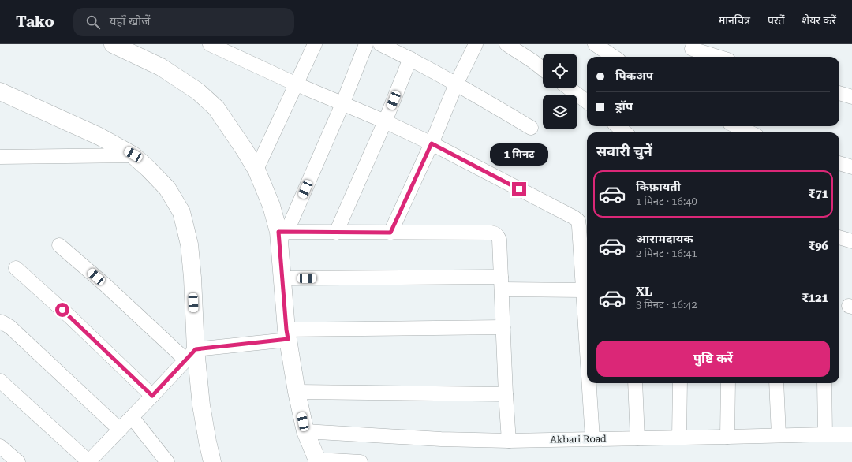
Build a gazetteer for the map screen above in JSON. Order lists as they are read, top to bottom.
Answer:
{
  "streets": {
    "street": ["Akbari Road"]
  },
  "page": {
    "header": "Tako",
    "search": "यहाँ खोजें",
    "nav": ["मानचित्र", "परतें", "शेयर करें"],
    "banner": ["पिकअप", "ड्रॉप"],
    "heading": "सवारी चुनें",
    "bubble": "1 मिनट",
    "list": [
      {
        "name": "किफ़ायती",
        "note": "1 मिनट · 16:40",
        "value": "₹71"
      },
      {
        "name": "आरामदायक",
        "note": "2 मिनट · 16:41",
        "value": "₹96"
      },
      {
        "name": "XL",
        "note": "3 मिनट · 16:42",
        "value": "₹121"
      }
    ],
    "buttons": "पुष्टि करें"
  }
}
